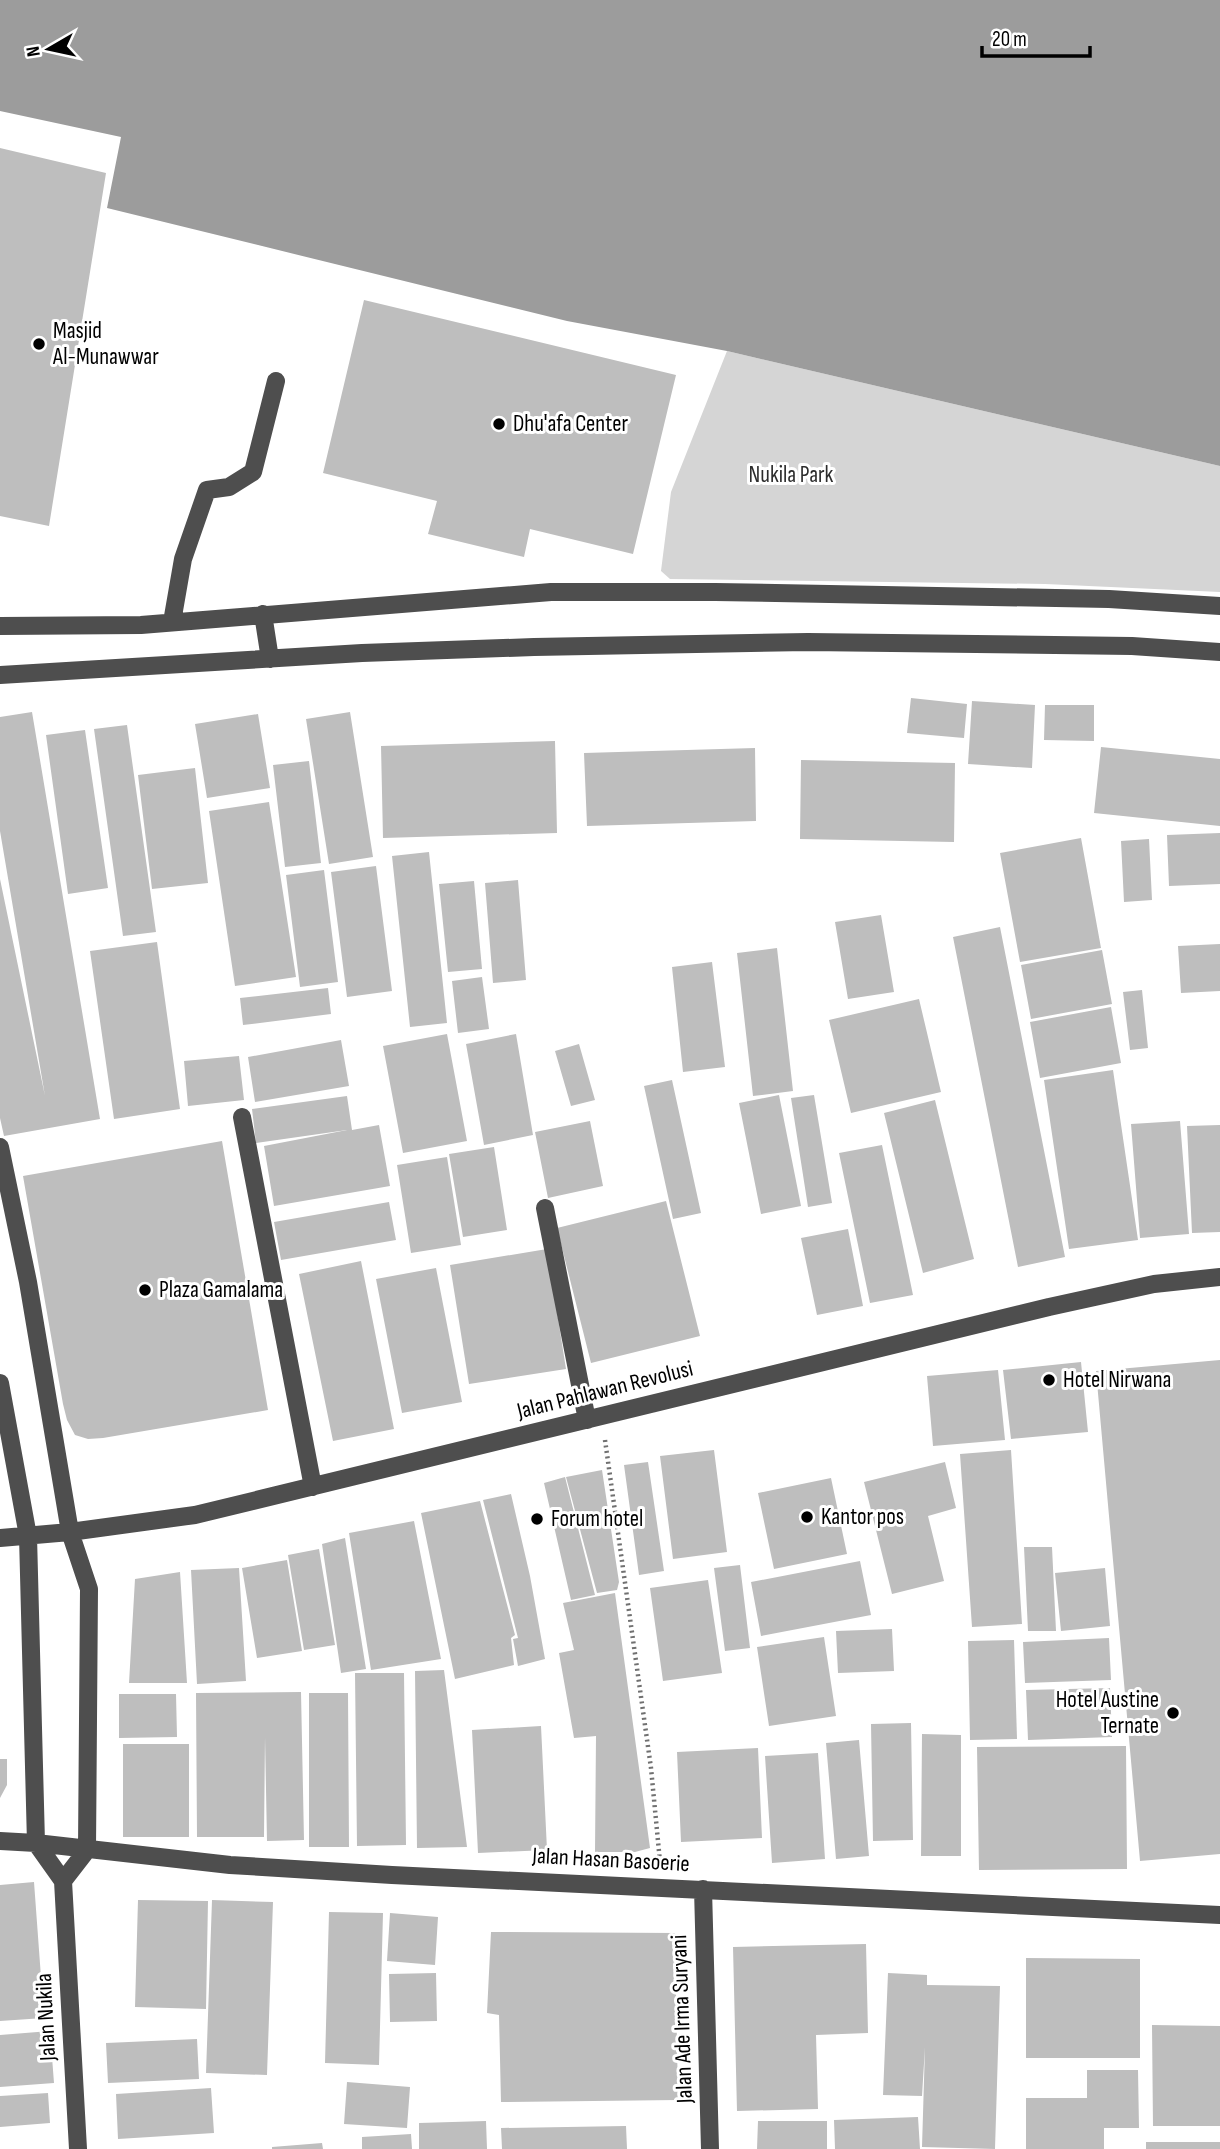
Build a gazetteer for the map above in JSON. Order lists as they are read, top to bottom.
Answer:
{
  "streets": {
    "street": [
      "Jalan Pahlawan Revolusi",
      "Jalan Hasan Basoerie",
      "Jalan Nukila",
      "Jalan Ade Irma Suryani"
    ]
  },
  "crossings": [
    ["Jalan Hasan Basoerie", "Jalan Ade Irma Suryani"]
  ],
  "parks": ["Nukila Park"],
  "places": [
    "Masjid Al-Munawwar",
    "Dhu'afa Center",
    "Plaza Gamalama",
    "Hotel Nirwana",
    "Kantor pos",
    "Forum hotel",
    "Hotel Austine Ternate"
  ],
  "scale_bar": "20 m",
  "north": "left"
}
